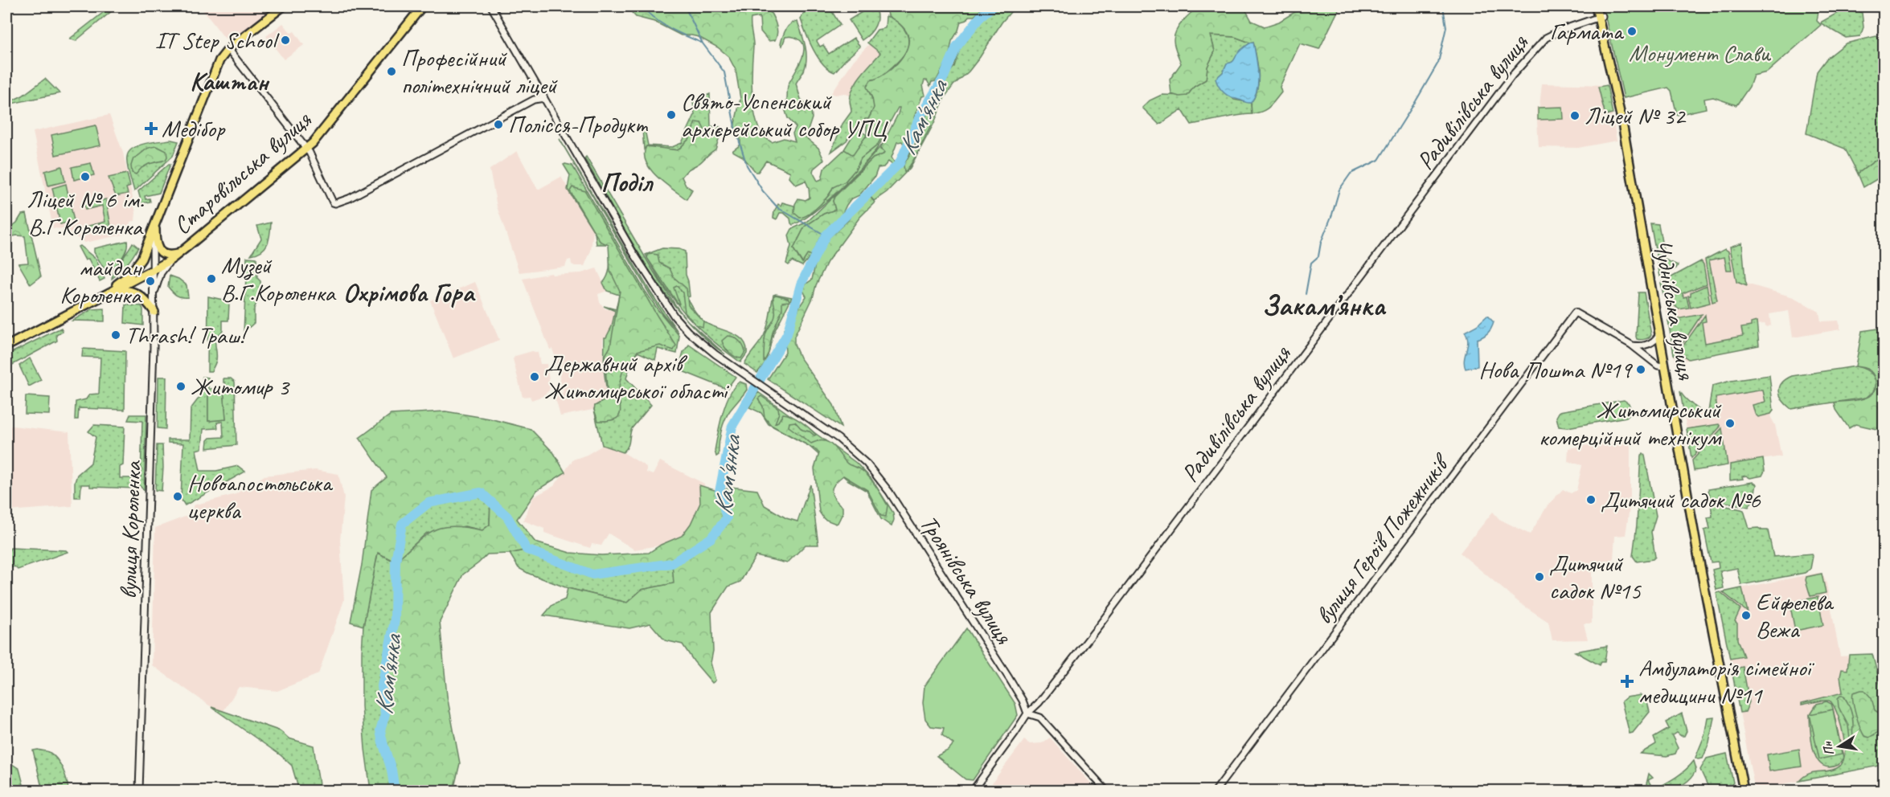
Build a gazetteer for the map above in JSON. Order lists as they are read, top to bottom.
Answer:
{
  "streets": {
    "main road": ["Старовільська вулиця", "Чуднівська вулиця"],
    "street": [
      "Радивілівська вулиця",
      "вулиця Короленка",
      "вулиця Героїв Пожежників",
      "Троянівська вулиця"
    ]
  },
  "crossings": [
    ["Радивілівська вулиця", "Чуднівська вулиця"],
    ["Радивілівська вулиця", "Троянівська вулиця"],
    ["Старовільська вулиця", "вулиця Короленка"]
  ],
  "districts": [
    "Каштан",
    "Поділ",
    "Охрімова Гора",
    "Закам’янка"
  ],
  "water": ["Кам'янка"],
  "parks": ["Монумент Слави"],
  "places": {
    "other": [
      "Гармата",
      "IT Step School",
      "Професійний політехнічний ліцей",
      "Свято-Успенський архієрейський собор УПЦ",
      "Ліцей № 32",
      "Полісся-Продукт",
      "Ліцей № 6 ім. В.Г.Короленка",
      "Музей В.Г.Короленка",
      "майдан Короленка",
      "Thrash! Траш!",
      "Нова Пошта №19",
      "Державний архів Житомирської області",
      "Житомир 3",
      "Житомирський комерційний технікум",
      "Новоапостольська церква",
      "Дитячий садок №6",
      "Дитячий садок №15",
      "Ейфелева Вежа"
    ],
    "health": ["Медібор", "Амбулаторія сімейної медицини №11"]
  },
  "north": "left"
}
